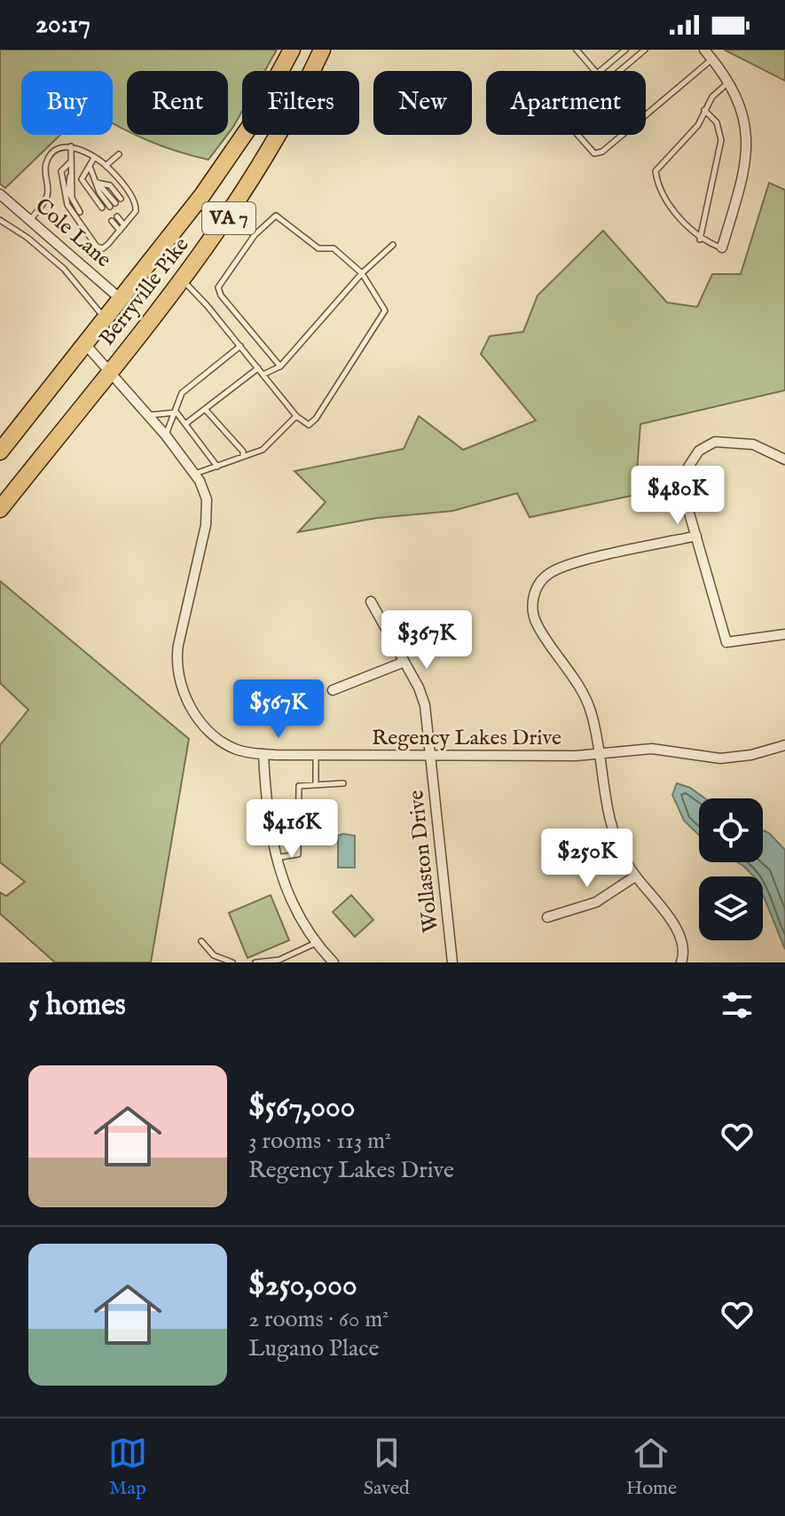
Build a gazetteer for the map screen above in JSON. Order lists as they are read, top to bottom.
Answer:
{
  "streets": {
    "highway": ["VA 7", "Berryville Pike"],
    "street": ["Cole Lane", "Regency Lakes Drive", "Wollaston Drive"]
  },
  "crossings": [
    ["Cole Lane", "Berryville Pike"],
    ["Berryville Pike", "Regency Lakes Drive"],
    ["Regency Lakes Drive", "Wollaston Drive"]
  ],
  "page": {
    "status": "20:17",
    "chip": [
      "Buy",
      "Rent",
      "Filters",
      "New",
      "Apartment"
    ],
    "price": [
      "$480K",
      "$367K",
      "$567K",
      "$416K",
      "$250K"
    ],
    "heading": "5 homes",
    "list": [
      {
        "name": "$567,000",
        "note": "3 rooms · 113 m² · Regency Lakes Drive"
      },
      {
        "name": "$250,000",
        "note": "2 rooms · 60 m² · Lugano Place"
      }
    ],
    "tabs": ["Map", "Saved", "Home"]
  }
}
